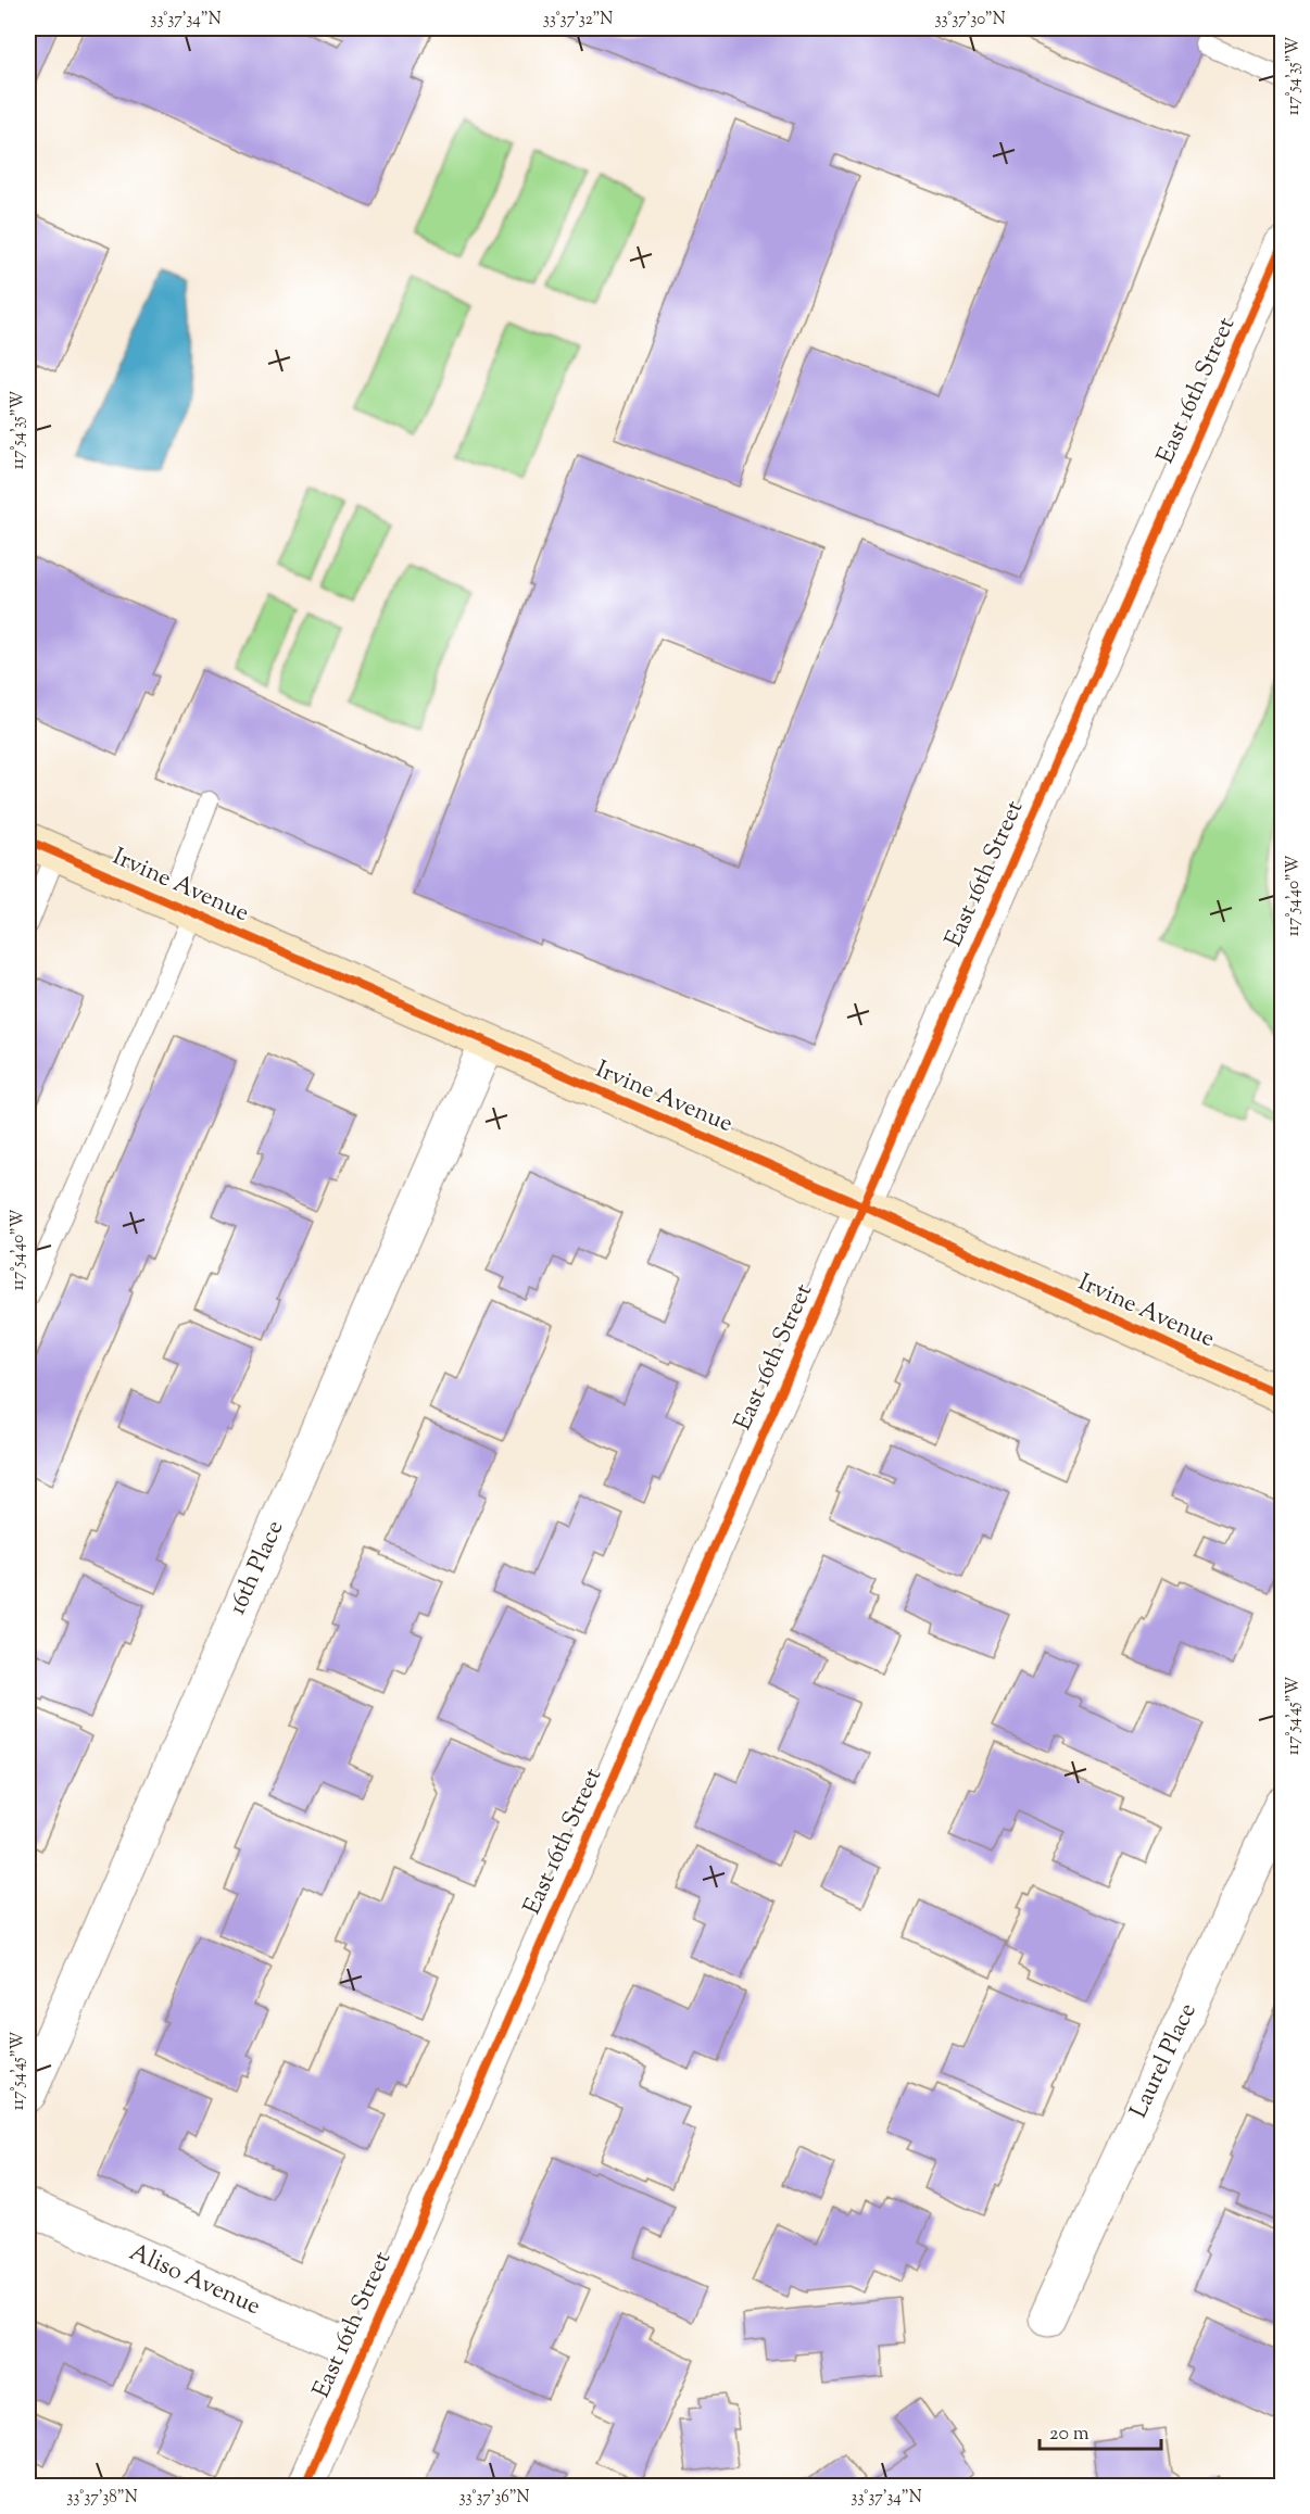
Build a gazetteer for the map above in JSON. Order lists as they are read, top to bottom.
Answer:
{
  "streets": {
    "main road": ["Irvine Avenue"],
    "street": [
      "East 16th Street",
      "16th Place",
      "Laurel Place",
      "Aliso Avenue"
    ]
  },
  "crossings": [
    ["East 16th Street", "Irvine Avenue"],
    ["East 16th Street", "Aliso Avenue"],
    ["Irvine Avenue", "16th Place"]
  ],
  "scale_bar": "20 m",
  "coordinates": [
    "33°37'34\"N",
    "33°37'32\"N",
    "33°37'30\"N",
    "117°54'35\"W",
    "117°54'40\"W",
    "117°54'45\"W",
    "33°37'38\"N",
    "33°37'36\"N"
  ]
}
